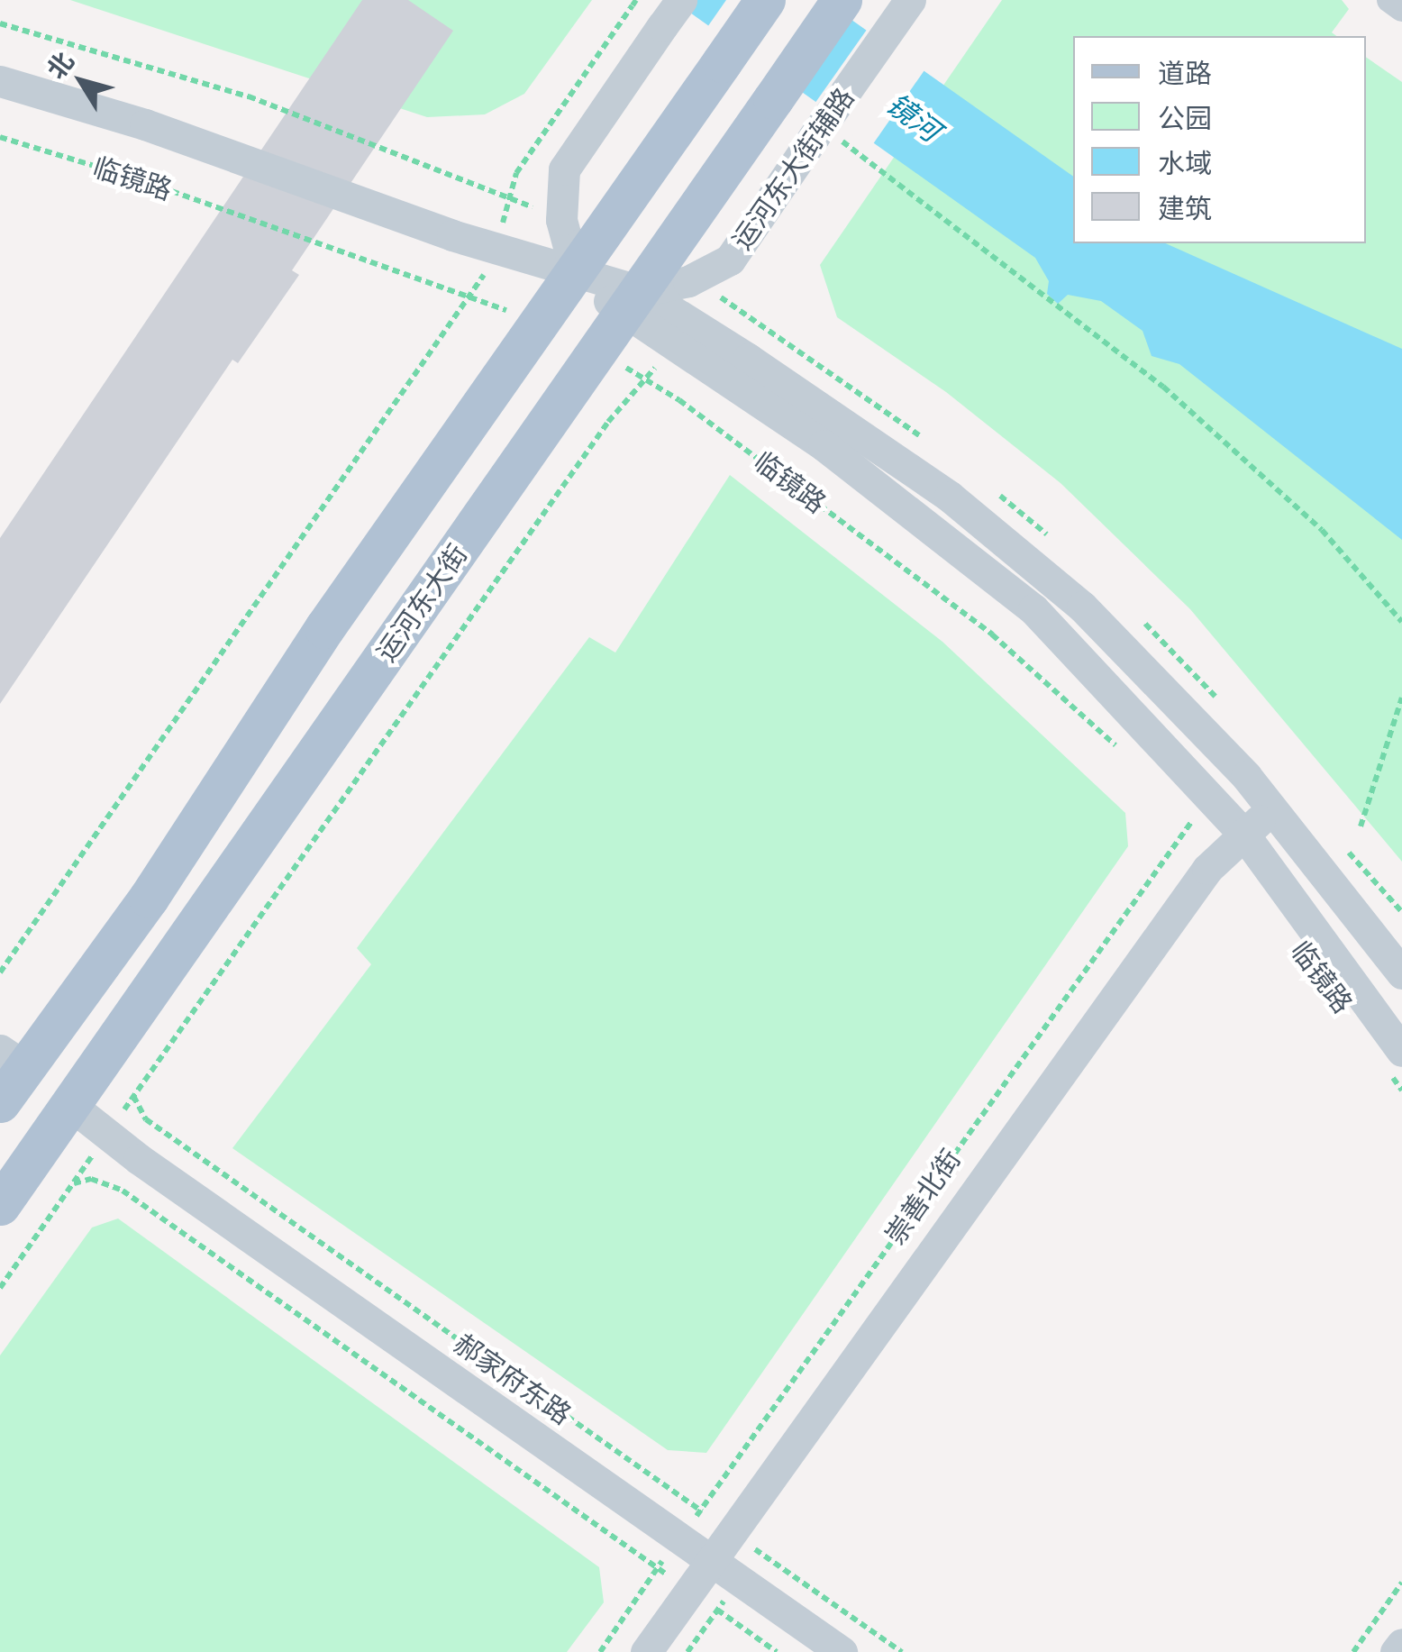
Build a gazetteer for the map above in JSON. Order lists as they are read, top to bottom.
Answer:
{
  "streets": {
    "main road": ["运河东大街"],
    "street": [
      "运河东大街辅路",
      "临镜路",
      "崇善北街",
      "郝家府东路"
    ]
  },
  "crossings": [
    ["运河东大街辅路", "临镜路"],
    ["运河东大街辅路", "运河东大街"],
    ["临镜路", "运河东大街"],
    ["临镜路", "崇善北街"],
    ["运河东大街", "郝家府东路"],
    ["崇善北街", "郝家府东路"]
  ],
  "water": ["镜河"],
  "legend": [
    "道路",
    "公园",
    "水域",
    "建筑"
  ],
  "north": "top left"
}
